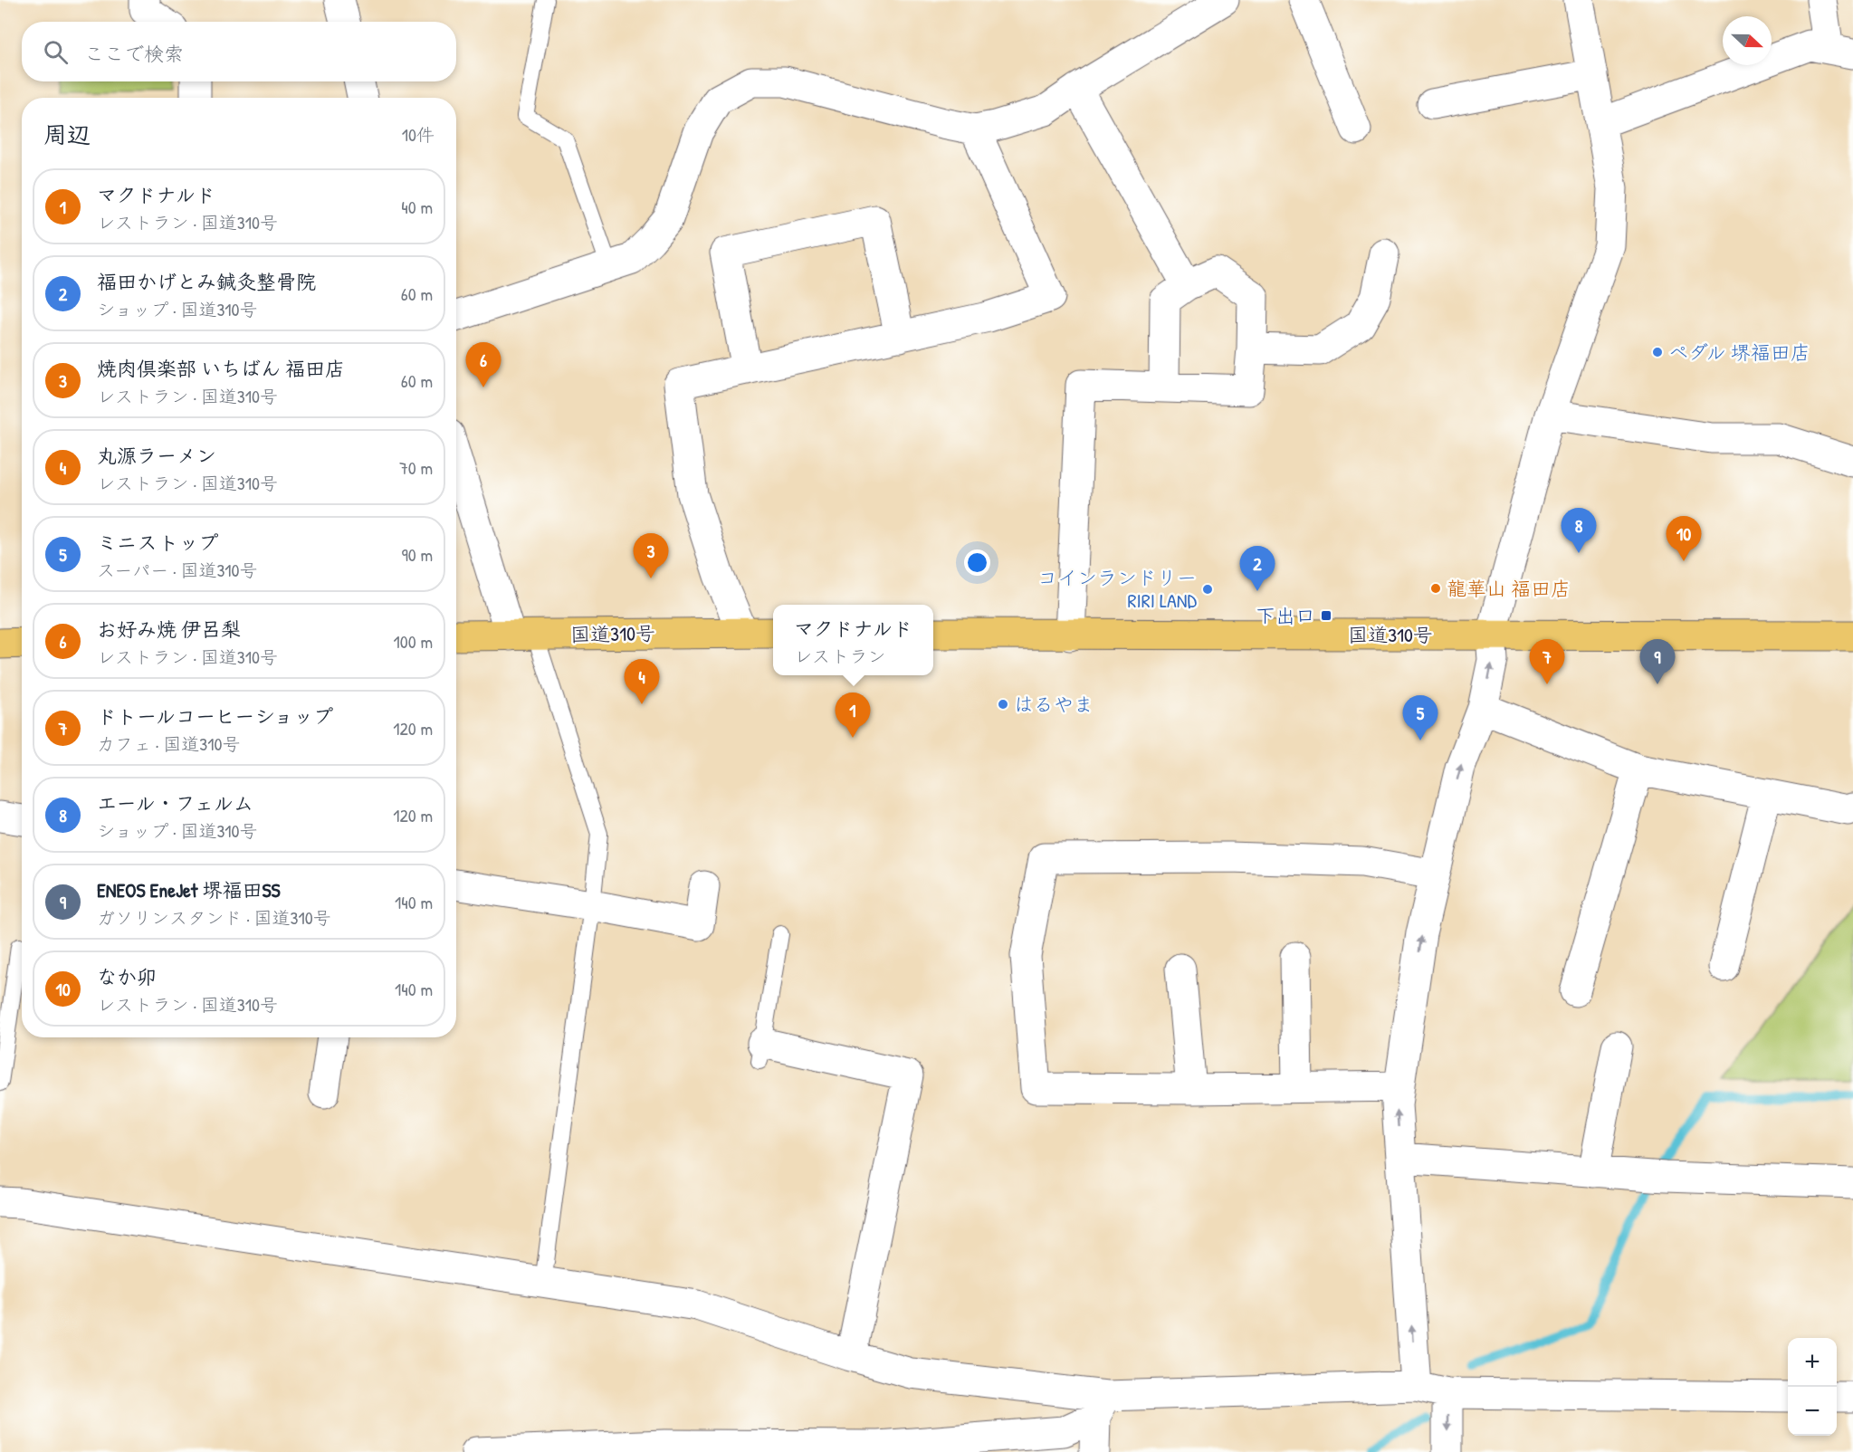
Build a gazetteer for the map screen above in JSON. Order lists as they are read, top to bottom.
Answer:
{
  "streets": {
    "highway": ["国道310号"]
  },
  "places": {
    "other": [
      "ペダル 堺福田店",
      "龍華山 福田店",
      "コインランドリー RIRI LAND",
      "はるやま"
    ],
    "transit": ["下出口"]
  },
  "north": "right",
  "page": {
    "search": "ここで検索",
    "heading": ["周辺", "10件"],
    "list": [
      {
        "mark": "1",
        "name": "マクドナルド",
        "note": "レストラン · 国道310号",
        "value": "40 m"
      },
      {
        "mark": "2",
        "name": "福田かげとみ鍼灸整骨院",
        "note": "ショップ · 国道310号",
        "value": "60 m"
      },
      {
        "mark": "3",
        "name": "焼肉倶楽部 いちばん 福田店",
        "note": "レストラン · 国道310号",
        "value": "60 m"
      },
      {
        "mark": "4",
        "name": "丸源ラーメン",
        "note": "レストラン · 国道310号",
        "value": "70 m"
      },
      {
        "mark": "5",
        "name": "ミニストップ",
        "note": "スーパー · 国道310号",
        "value": "90 m"
      },
      {
        "mark": "6",
        "name": "お好み焼 伊呂梨",
        "note": "レストラン · 国道310号",
        "value": "100 m"
      },
      {
        "mark": "7",
        "name": "ドトールコーヒーショップ",
        "note": "カフェ · 国道310号",
        "value": "120 m"
      },
      {
        "mark": "8",
        "name": "エール・フェルム",
        "note": "ショップ · 国道310号",
        "value": "120 m"
      },
      {
        "mark": "9",
        "name": "ENEOS EneJet 堺福田SS",
        "note": "ガソリンスタンド · 国道310号",
        "value": "140 m"
      },
      {
        "mark": "10",
        "name": "なか卯",
        "note": "レストラン · 国道310号",
        "value": "140 m"
      }
    ],
    "pins": [
      "6",
      "8",
      "10",
      "3",
      "2",
      "7",
      "9",
      "4",
      "1",
      "5"
    ],
    "popup": ["マクドナルド", "レストラン"],
    "map_buttons": ["+", "−"]
  }
}
